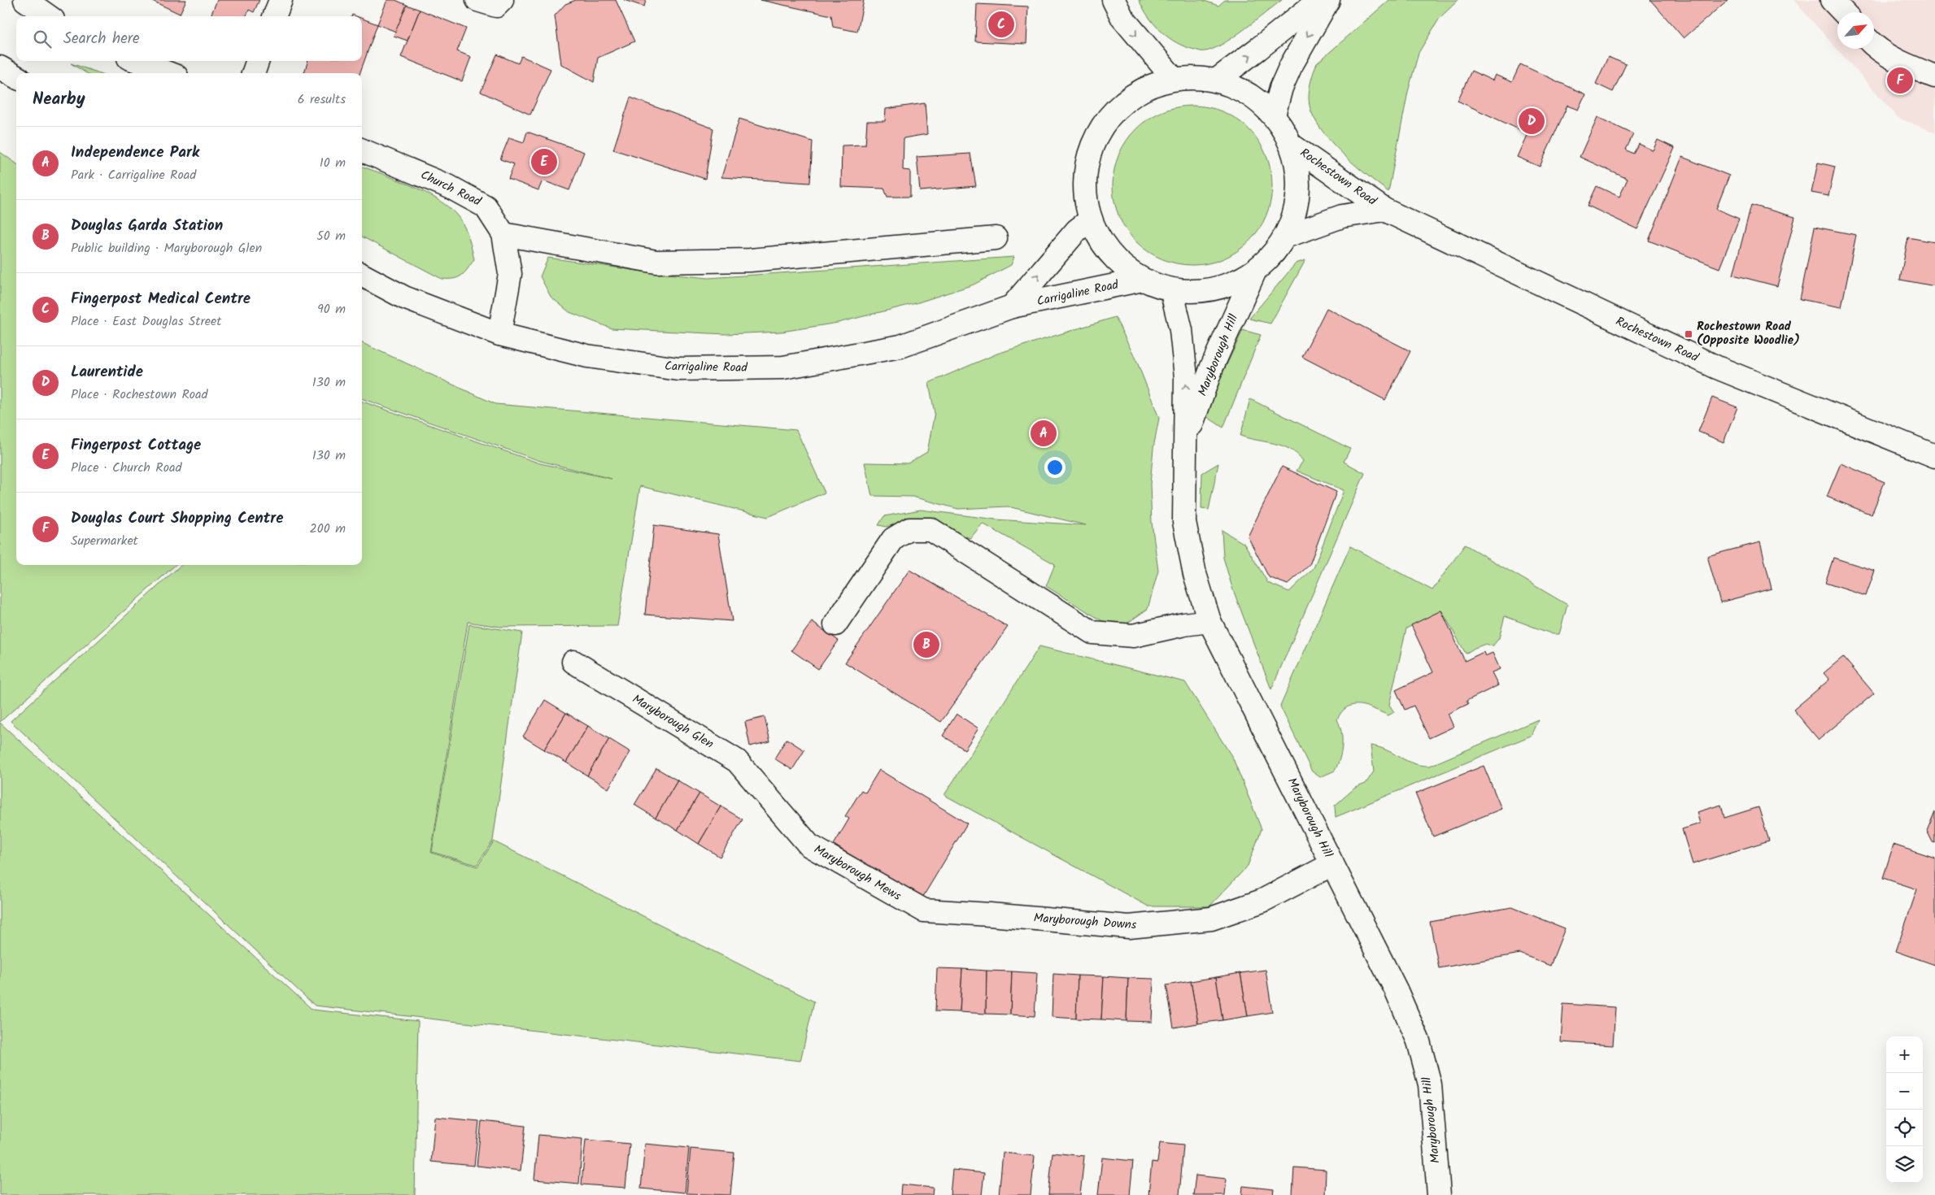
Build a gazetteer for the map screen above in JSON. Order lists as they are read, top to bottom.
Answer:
{
  "streets": {
    "street": [
      "Rochestown Road",
      "Church Road",
      "Carrigaline Road",
      "Maryborough Hill",
      "Maryborough Glen",
      "Maryborough Mews",
      "Maryborough Downs"
    ]
  },
  "crossings": [
    ["Church Road", "Carrigaline Road"],
    ["Maryborough Hill", "Maryborough Downs"],
    ["Maryborough Glen", "Maryborough Mews"],
    ["Maryborough Mews", "Maryborough Downs"]
  ],
  "places": {
    "transit": ["Rochestown Road (Opposite Woodlie)"]
  },
  "north": "top right",
  "page": {
    "pins": [
      "C",
      "F",
      "D",
      "E",
      "A",
      "B"
    ],
    "search": "Search here",
    "heading": ["Nearby", "6 results"],
    "list": [
      {
        "mark": "A",
        "name": "Independence Park",
        "note": "Park · Carrigaline Road",
        "value": "10 m"
      },
      {
        "mark": "B",
        "name": "Douglas Garda Station",
        "note": "Public building · Maryborough Glen",
        "value": "50 m"
      },
      {
        "mark": "C",
        "name": "Fingerpost Medical Centre",
        "note": "Place · East Douglas Street",
        "value": "90 m"
      },
      {
        "mark": "D",
        "name": "Laurentide",
        "note": "Place · Rochestown Road",
        "value": "130 m"
      },
      {
        "mark": "E",
        "name": "Fingerpost Cottage",
        "note": "Place · Church Road",
        "value": "130 m"
      },
      {
        "mark": "F",
        "name": "Douglas Court Shopping Centre",
        "note": "Supermarket",
        "value": "200 m"
      }
    ],
    "map_buttons": ["+", "−"]
  }
}
